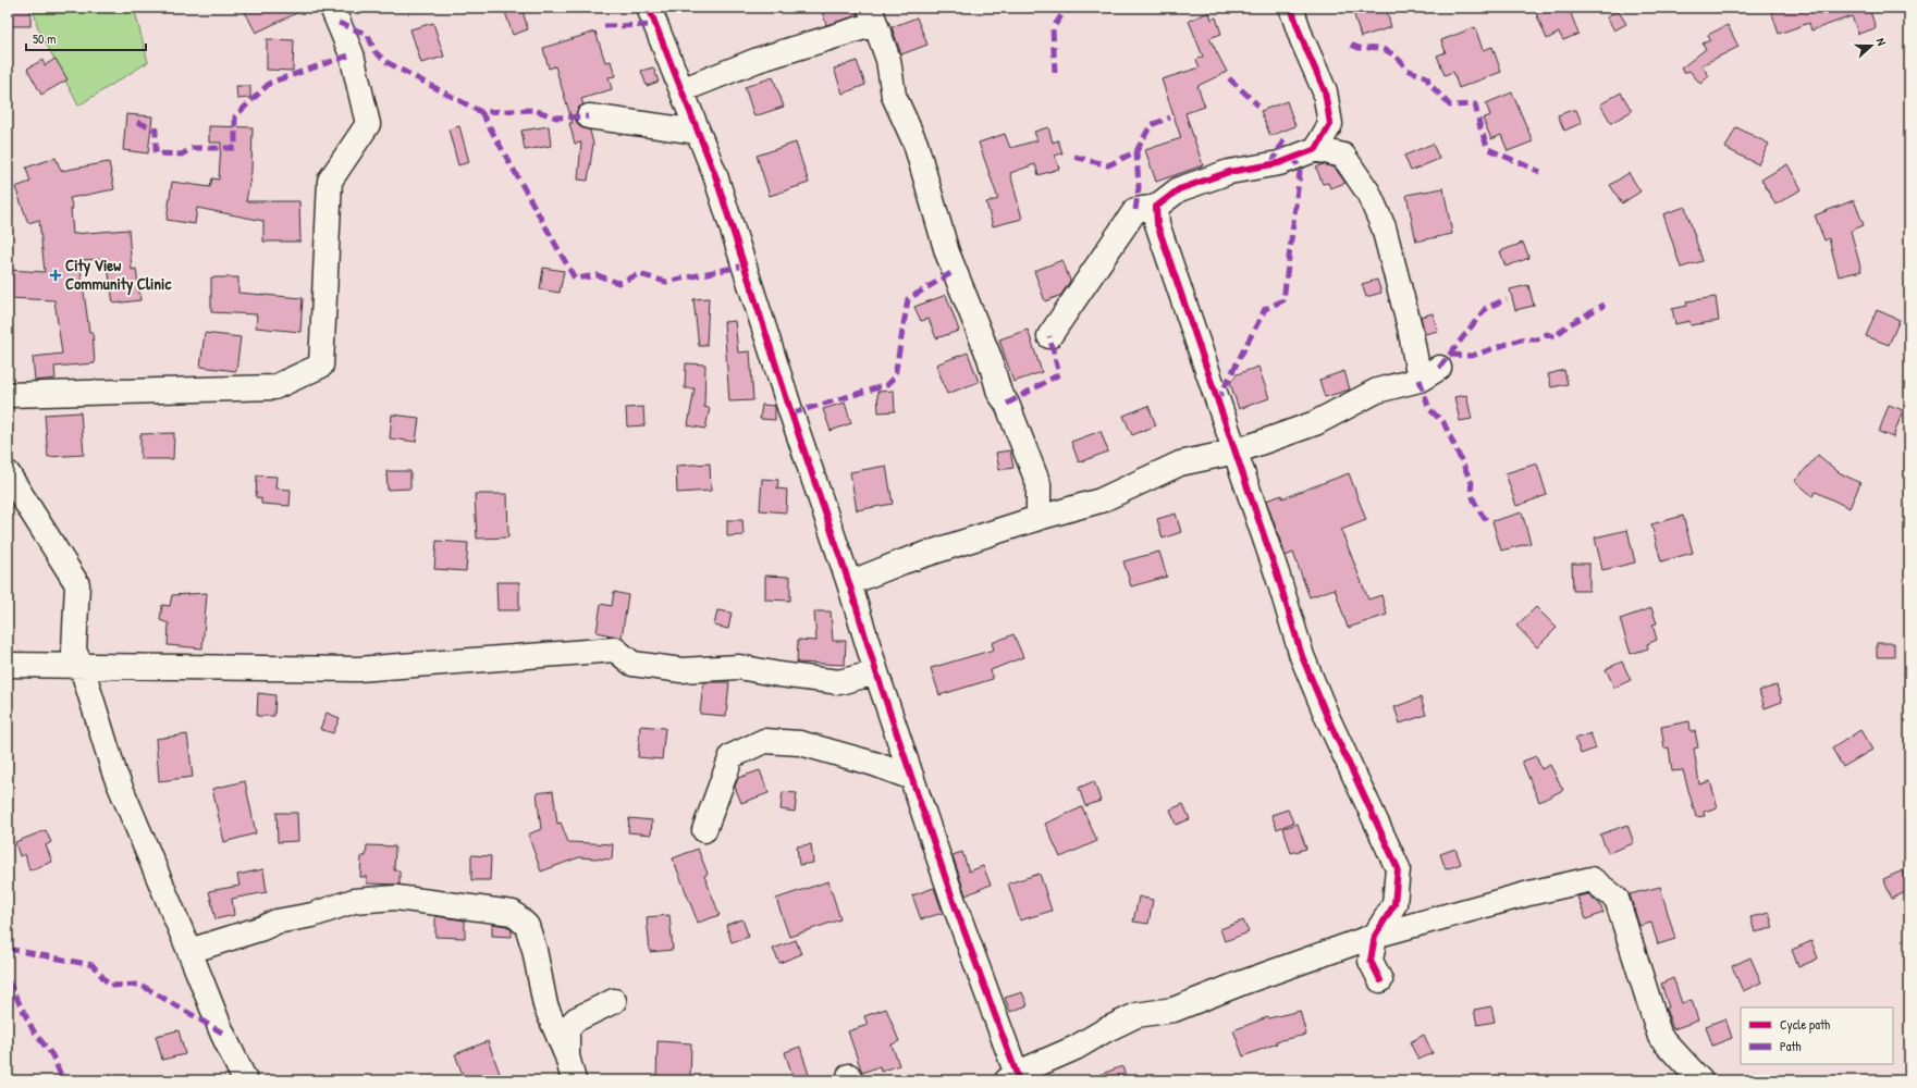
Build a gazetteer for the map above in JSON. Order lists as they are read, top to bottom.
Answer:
{
  "places": {
    "health": ["City View Community Clinic"]
  },
  "legend": ["Cycle path", "Path"],
  "scale_bar": "50 m",
  "north": "right"
}
